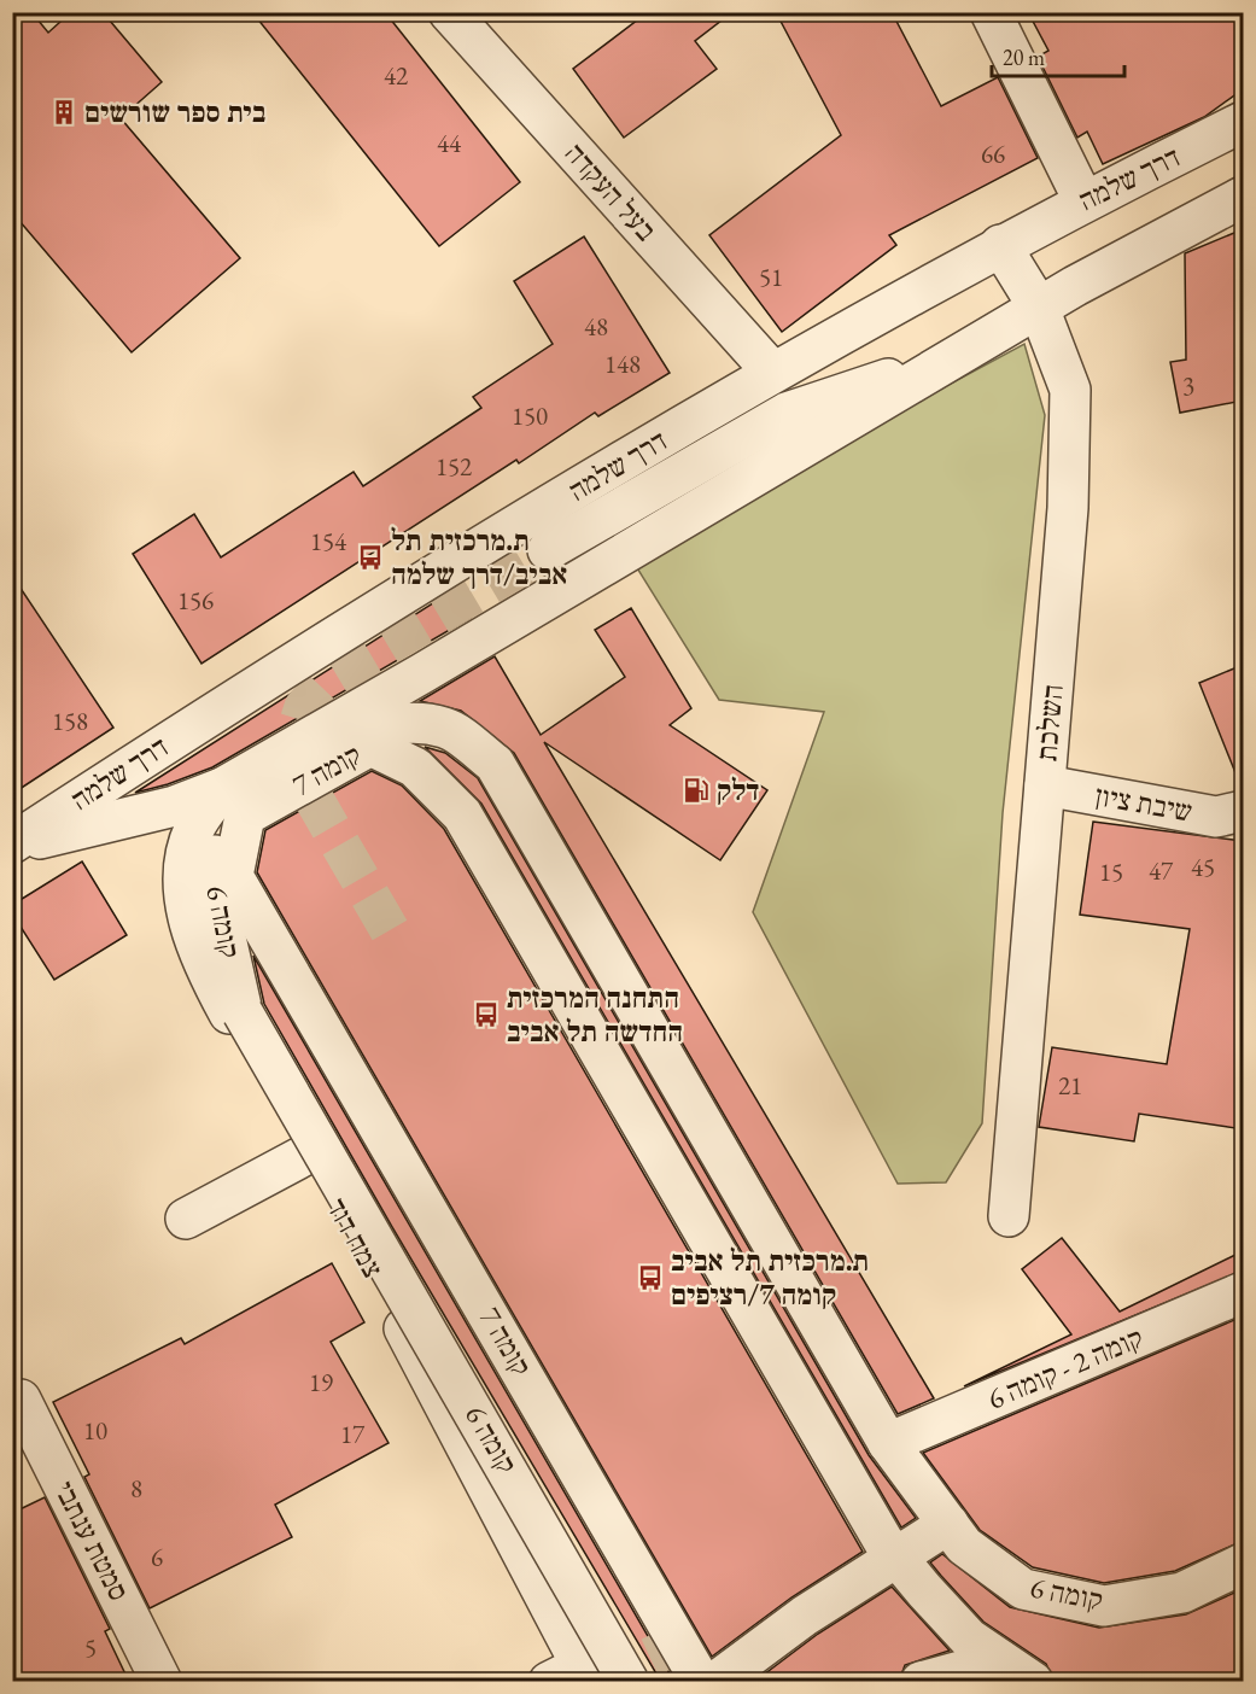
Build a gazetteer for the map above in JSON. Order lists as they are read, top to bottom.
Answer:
{
  "streets": {
    "street": [
      "דרך שלמה",
      "בעל העקדה",
      "השלכת",
      "קומה 7",
      "שיבת ציון",
      "קומה 6",
      "צמח דוד",
      "קומה 2 - קומה 6",
      "סמטת ענתבי"
    ]
  },
  "crossings": [
    ["דרך שלמה", "בעל העקדה"],
    ["דרך שלמה", "השלכת"],
    ["דרך שלמה", "צמח דוד"],
    ["השלכת", "שיבת ציון"],
    ["קומה 6", "קומה 2 - קומה 6"]
  ],
  "places": {
    "building": ["בית ספר שורשים"],
    "bus stop": ["ת.מרכזית תל אביב/דרך שלמה", "התחנה המרכזית החדשה תל אביב", "ת.מרכזית תל אביב קומה 7/רציפים"],
    "fuel station": ["דלק"]
  },
  "house_numbers": [
    "42",
    "44",
    "66",
    "51",
    "48",
    "148",
    "3",
    "150",
    "152",
    "154",
    "156",
    "158",
    "45",
    "47",
    "15",
    "21",
    "19",
    "10",
    "17",
    "8",
    "6",
    "5"
  ],
  "scale_bar": "20 m"
}
